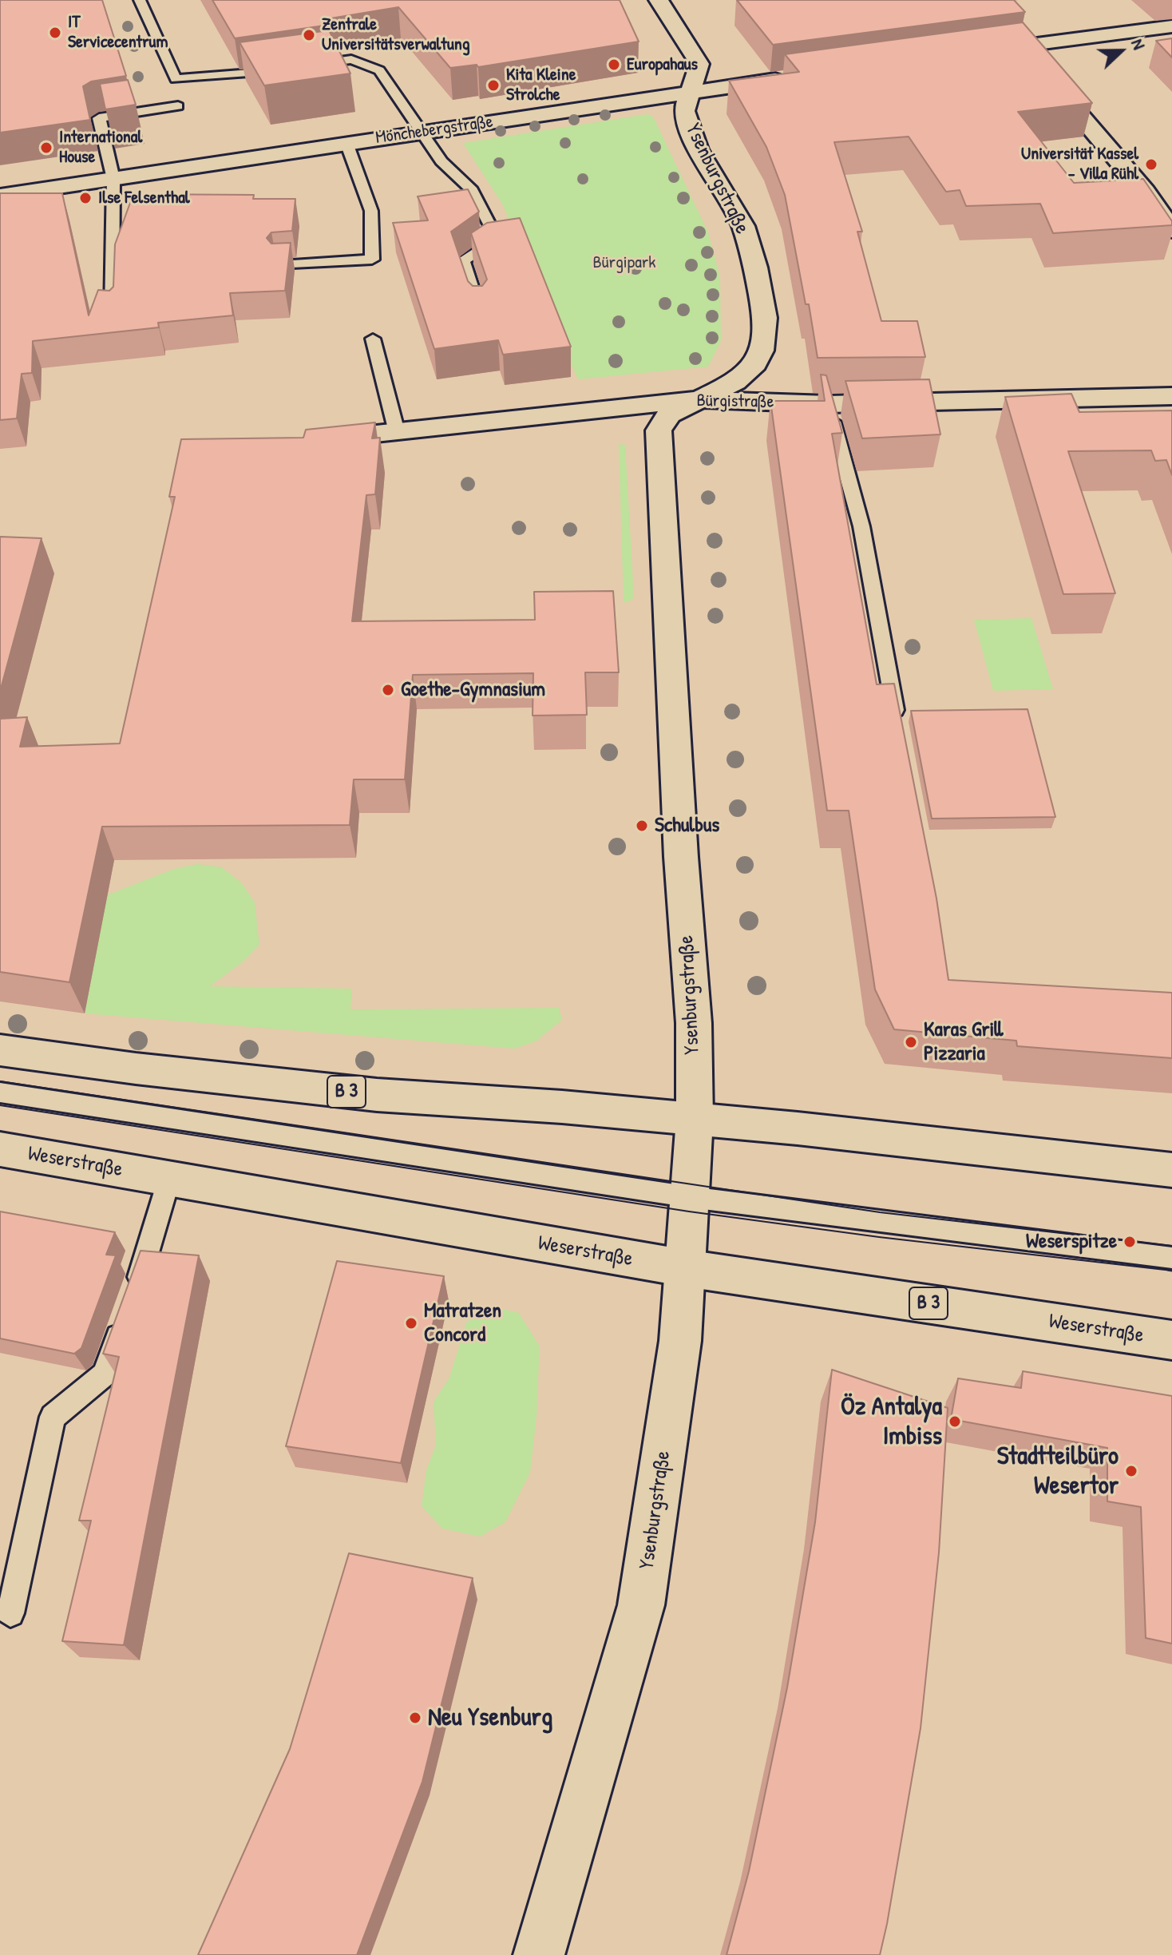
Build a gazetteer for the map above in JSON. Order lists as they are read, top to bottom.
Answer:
{
  "streets": {
    "street": [
      "Mönchebergstraße",
      "Ysenburgstraße",
      "Bürgistraße",
      "B 3",
      "Weserstraße"
    ]
  },
  "crossings": [
    ["Mönchebergstraße", "Ysenburgstraße"],
    ["Ysenburgstraße", "Bürgistraße"],
    ["Ysenburgstraße", "B 3"],
    ["Ysenburgstraße", "Weserstraße"]
  ],
  "parks": ["Bürgipark"],
  "places": [
    "IT Servicecentrum",
    "Zentrale Universitätsverwaltung",
    "Europahaus",
    "Kita Kleine Strolche",
    "International House",
    "Universität Kassel - Villa Rühl",
    "Ilse Felsenthal",
    "Goethe-Gymnasium",
    "Schulbus",
    "Karas Grill Pizzaria",
    "Weserspitze",
    "Matratzen Concord",
    "Öz Antalya Imbiss",
    "Stadtteilbüro Wesertor",
    "Neu Ysenburg"
  ],
  "north": "right"
}
